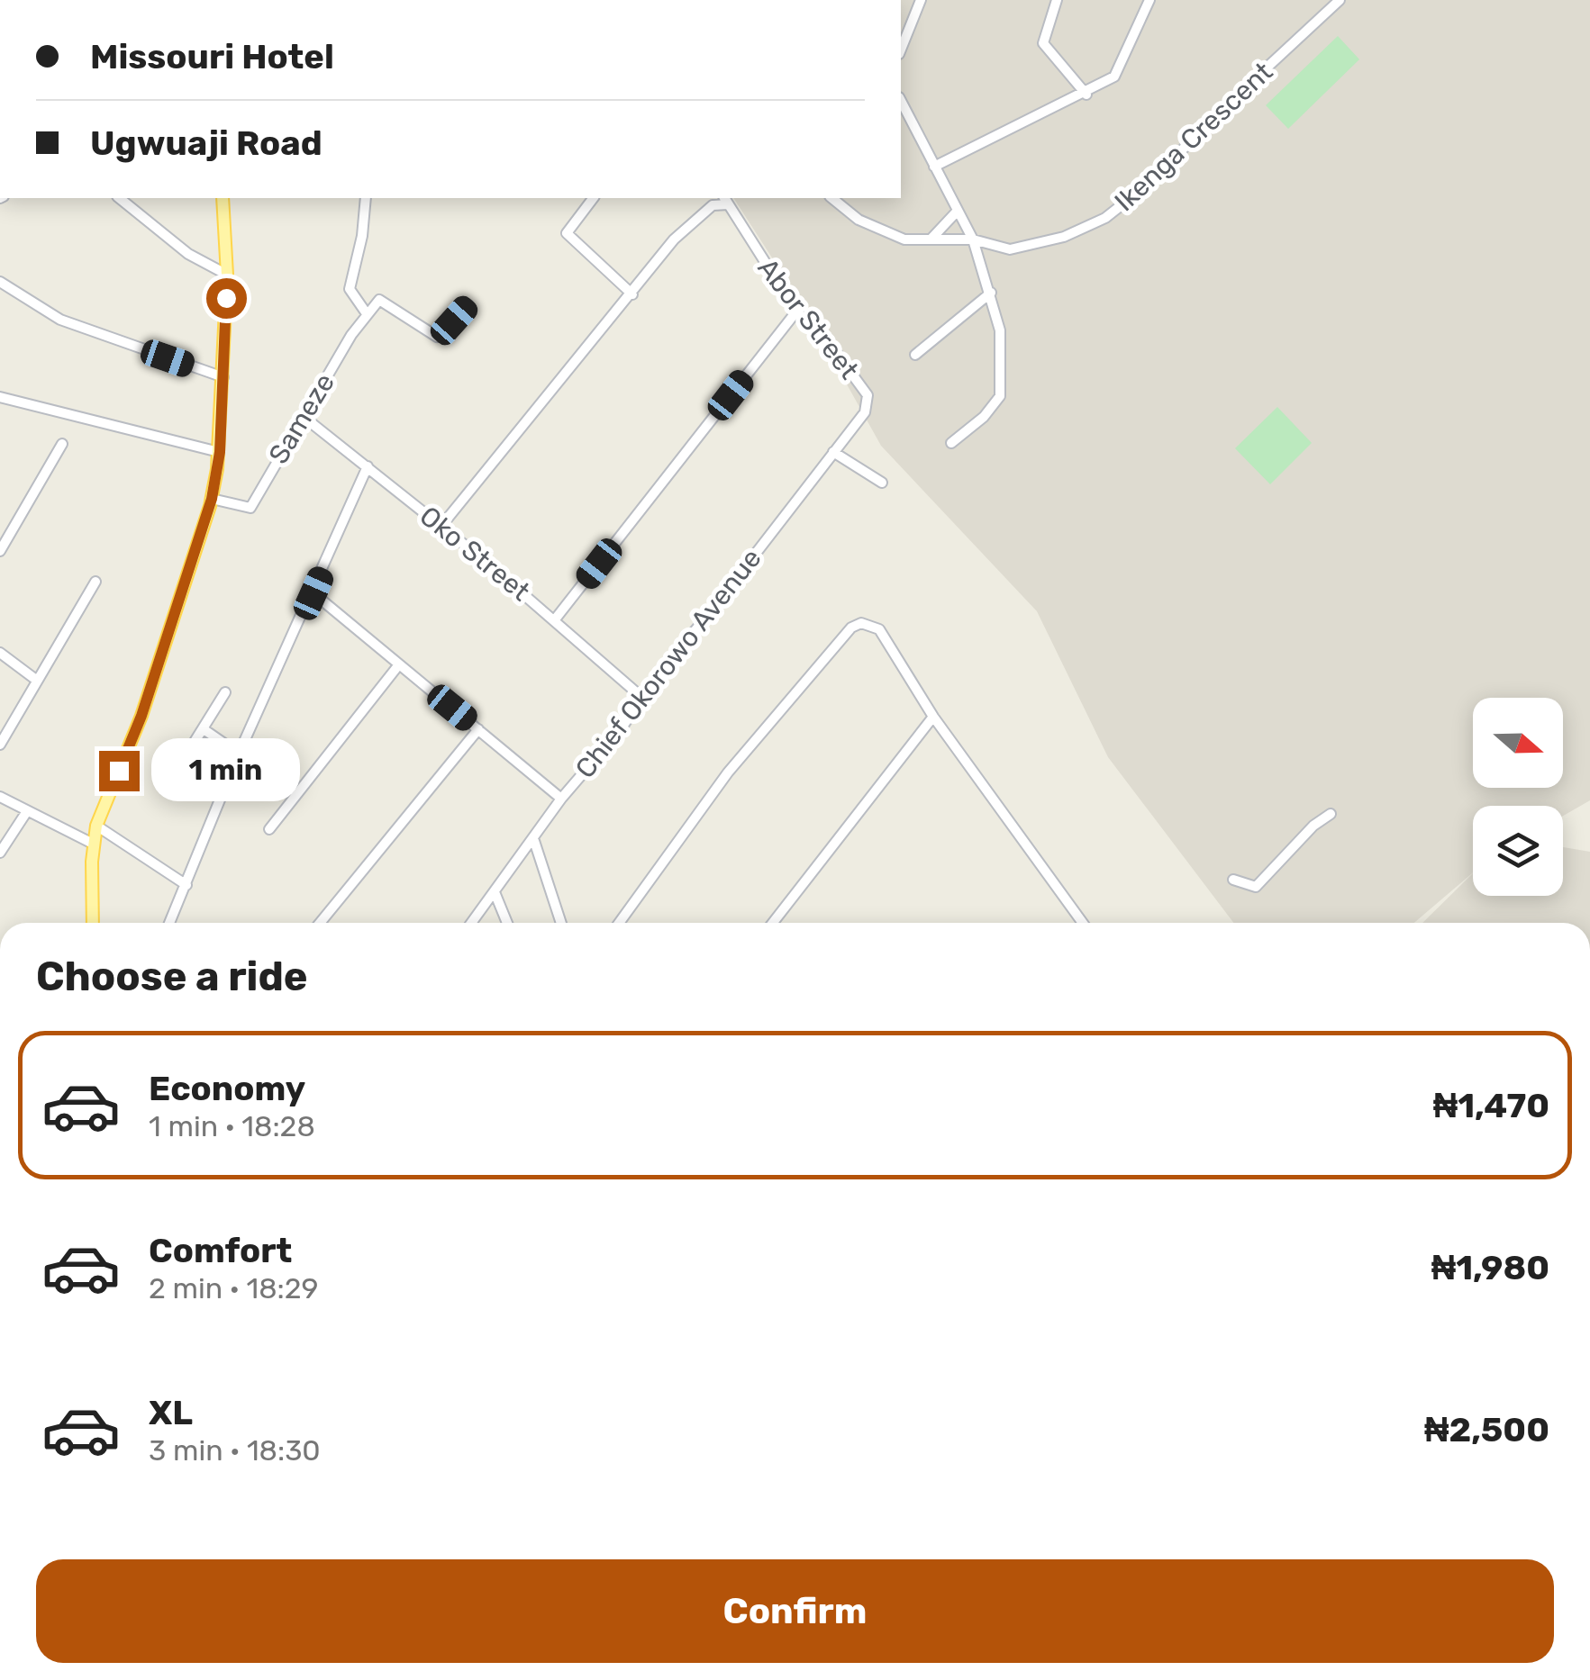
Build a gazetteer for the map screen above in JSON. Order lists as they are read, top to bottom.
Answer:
{
  "streets": {
    "street": [
      "Ikenga Crescent",
      "Abor Street",
      "Sameze",
      "Oko Street",
      "Chief Okorowo Avenue"
    ]
  },
  "crossings": [
    ["Abor Street", "Chief Okorowo Avenue"],
    ["Sameze", "Oko Street"],
    ["Oko Street", "Chief Okorowo Avenue"]
  ],
  "north": "right",
  "page": {
    "banner": ["Missouri Hotel", "Ugwuaji Road"],
    "bubble": "1 min",
    "heading": "Choose a ride",
    "list": [
      {
        "name": "Economy",
        "note": "1 min · 18:28",
        "value": "₦1,470"
      },
      {
        "name": "Comfort",
        "note": "2 min · 18:29",
        "value": "₦1,980"
      },
      {
        "name": "XL",
        "note": "3 min · 18:30",
        "value": "₦2,500"
      }
    ],
    "buttons": "Confirm"
  }
}
